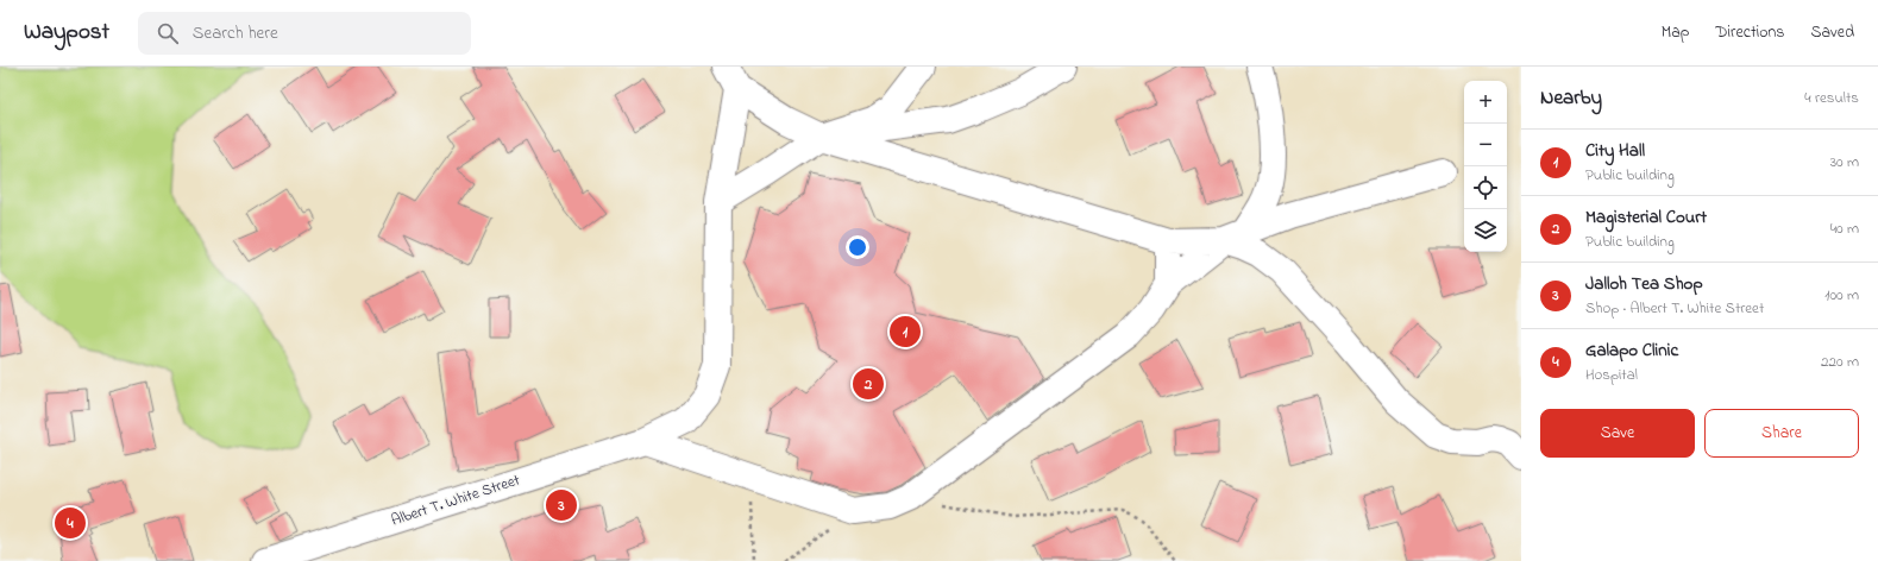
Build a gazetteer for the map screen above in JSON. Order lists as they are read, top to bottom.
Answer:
{
  "streets": {
    "street": ["Albert T. White Street"]
  },
  "page": {
    "header": "Waypost",
    "search": "Search here",
    "nav": ["Map", "Directions", "Saved"],
    "heading": ["Nearby", "4 results"],
    "map_buttons": ["+", "−"],
    "list": [
      {
        "mark": "1",
        "name": "City Hall",
        "note": "Public building",
        "value": "30 m"
      },
      {
        "mark": "2",
        "name": "Magisterial Court",
        "note": "Public building",
        "value": "40 m"
      },
      {
        "mark": "3",
        "name": "Jalloh Tea Shop",
        "note": "Shop · Albert T. White Street",
        "value": "100 m"
      },
      {
        "mark": "4",
        "name": "Galapo Clinic",
        "note": "Hospital",
        "value": "220 m"
      }
    ],
    "pins": [
      "1",
      "2",
      "3",
      "4"
    ],
    "buttons": ["Save", "Share"]
  }
}
